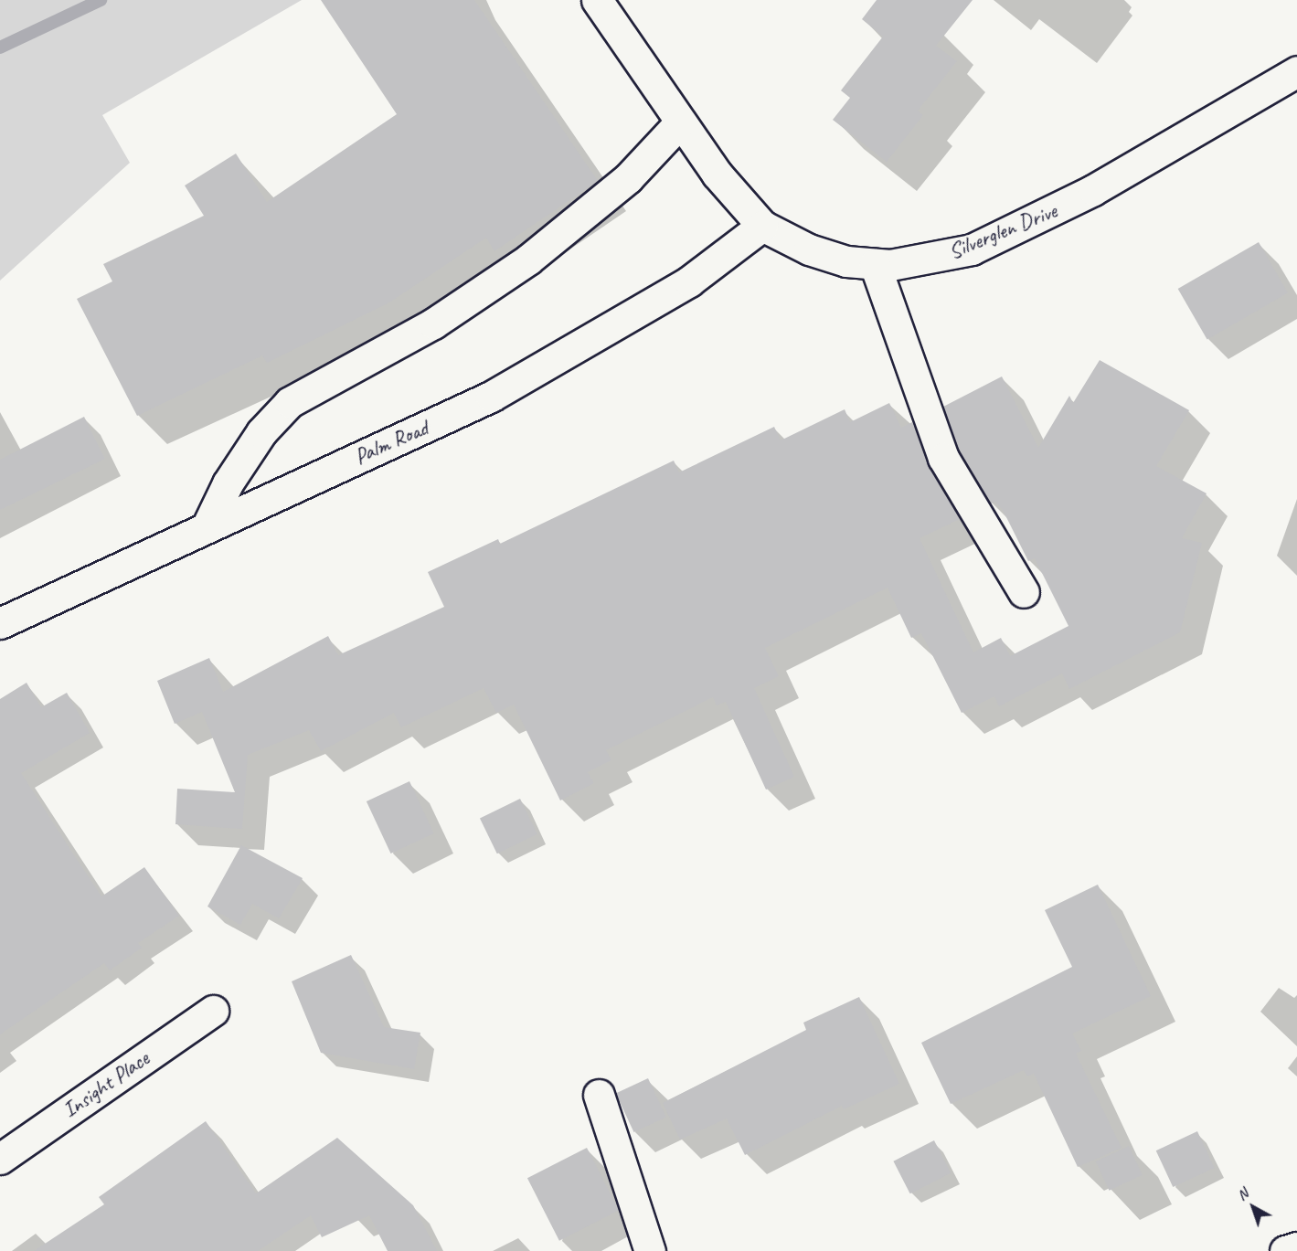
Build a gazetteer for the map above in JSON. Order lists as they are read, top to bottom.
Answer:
{
  "streets": {
    "street": ["Silverglen Drive", "Palm Road", "Insight Place"]
  },
  "crossings": [
    ["Silverglen Drive", "Palm Road"]
  ],
  "north": "top left"
}
